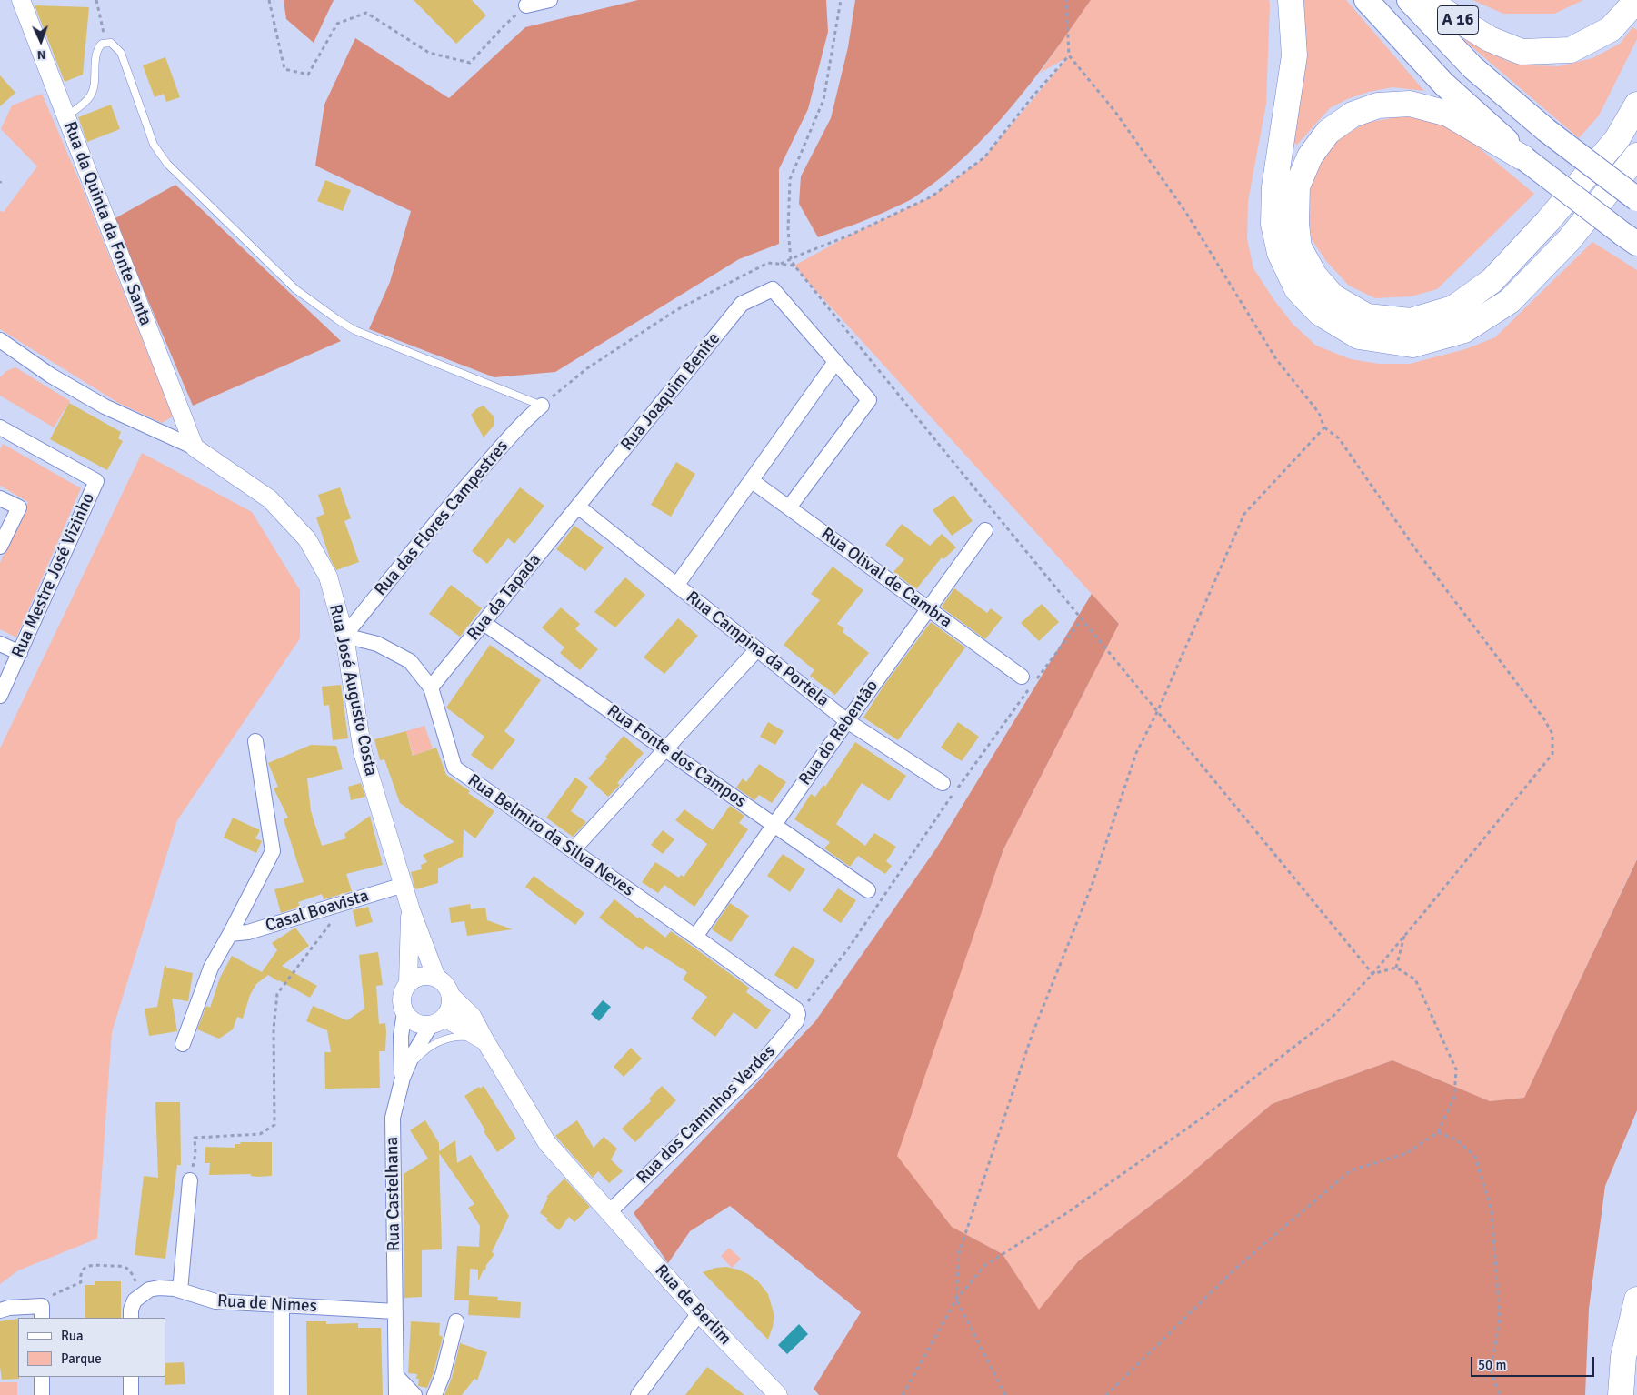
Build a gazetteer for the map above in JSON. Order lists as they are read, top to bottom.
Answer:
{
  "streets": {
    "highway": ["A 16"],
    "street": [
      "Rua da Quinta da Fonte Santa",
      "Rua Joaquim Benite",
      "Rua das Flores Campestres",
      "Rua Mestre José Vizinho",
      "Rua Olival de Cambra",
      "Rua da Tapada",
      "Rua Campina da Portela",
      "Rua José Augusto Costa",
      "Rua do Rebentão",
      "Rua Fonte dos Campos",
      "Rua Belmiro da Silva Neves",
      "Casal Boavista",
      "Rua dos Caminhos Verdes",
      "Rua Castelhana",
      "Rua de Nimes",
      "Rua de Berlim"
    ]
  },
  "crossings": [
    ["Rua da Quinta da Fonte Santa", "Rua José Augusto Costa"],
    ["Rua Joaquim Benite", "Rua da Tapada"],
    ["Rua Joaquim Benite", "Rua Campina da Portela"],
    ["Rua das Flores Campestres", "Rua José Augusto Costa"],
    ["Rua das Flores Campestres", "Rua Belmiro da Silva Neves"],
    ["Rua Olival de Cambra", "Rua do Rebentão"],
    ["Rua da Tapada", "Rua Campina da Portela"],
    ["Rua da Tapada", "Rua Fonte dos Campos"],
    ["Rua da Tapada", "Rua Belmiro da Silva Neves"],
    ["Rua Campina da Portela", "Rua do Rebentão"],
    ["Rua José Augusto Costa", "Rua Belmiro da Silva Neves"],
    ["Rua José Augusto Costa", "Casal Boavista"],
    ["Rua José Augusto Costa", "Rua dos Caminhos Verdes"],
    ["Rua José Augusto Costa", "Rua Castelhana"],
    ["Rua José Augusto Costa", "Rua de Berlim"],
    ["Rua do Rebentão", "Rua Fonte dos Campos"],
    ["Rua do Rebentão", "Rua Belmiro da Silva Neves"],
    ["Rua Belmiro da Silva Neves", "Rua dos Caminhos Verdes"],
    ["Rua dos Caminhos Verdes", "Rua de Berlim"],
    ["Rua Castelhana", "Rua de Nimes"]
  ],
  "legend": ["Rua", "Parque"],
  "scale_bar": "50 m",
  "north": "bottom"
}
